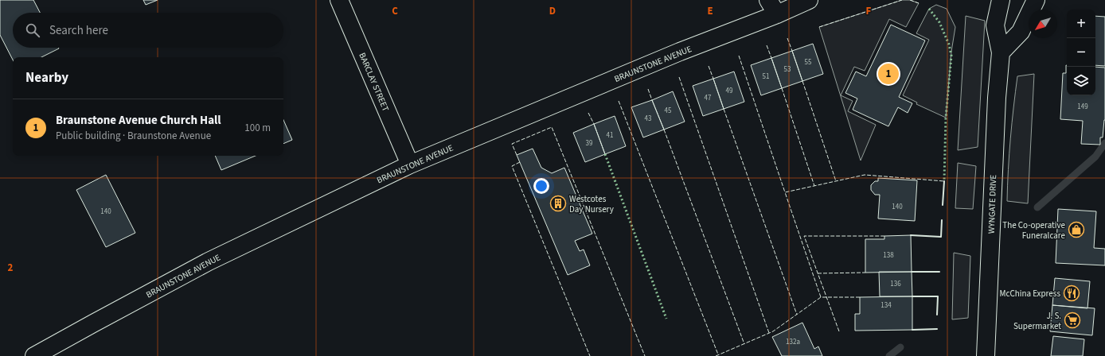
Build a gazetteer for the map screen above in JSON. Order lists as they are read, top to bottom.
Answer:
{
  "streets": {
    "street": ["BRAUNSTONE AVENUE", "BARCLAY STREET", "WYNGATE DRIVE"]
  },
  "crossings": [
    ["BRAUNSTONE AVENUE", "BARCLAY STREET"]
  ],
  "places": {
    "building": ["Westcotes Day Nursery"],
    "shop": ["The Co-operative Funeralcare"],
    "restaurant": ["McChina Express"],
    "supermarket": ["J. S. Supermarket"]
  },
  "house_numbers": [
    "55",
    "53",
    "51",
    "49",
    "47",
    "149",
    "45",
    "43",
    "41",
    "39",
    "140",
    "140",
    "138",
    "136",
    "134",
    "132a"
  ],
  "north": "bottom left",
  "page": {
    "map_buttons": ["+", "−"],
    "search": "Search here",
    "heading": "Nearby",
    "pins": "1",
    "list": [
      {
        "mark": "1",
        "name": "Braunstone Avenue Church Hall",
        "note": "Public building · Braunstone Avenue",
        "value": "100 m"
      }
    ]
  },
  "grid": {
    "columns": [
      "C",
      "D",
      "E",
      "F"
    ],
    "rows": ["2"]
  }
}
